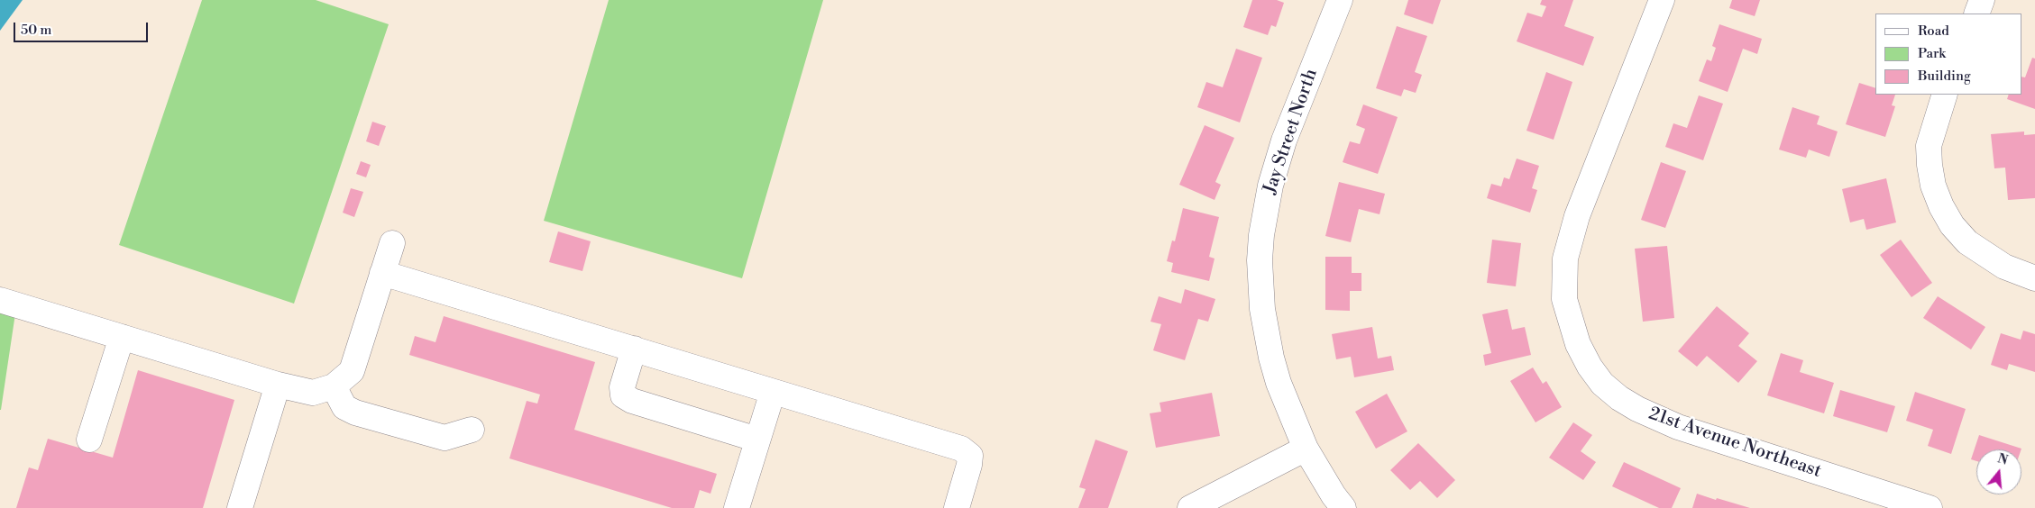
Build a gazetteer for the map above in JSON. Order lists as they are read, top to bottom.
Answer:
{
  "streets": {
    "street": ["Jay Street North", "21st Avenue Northeast"]
  },
  "legend": ["Road", "Park", "Building"],
  "scale_bar": "50 m",
  "north": "top"
}
